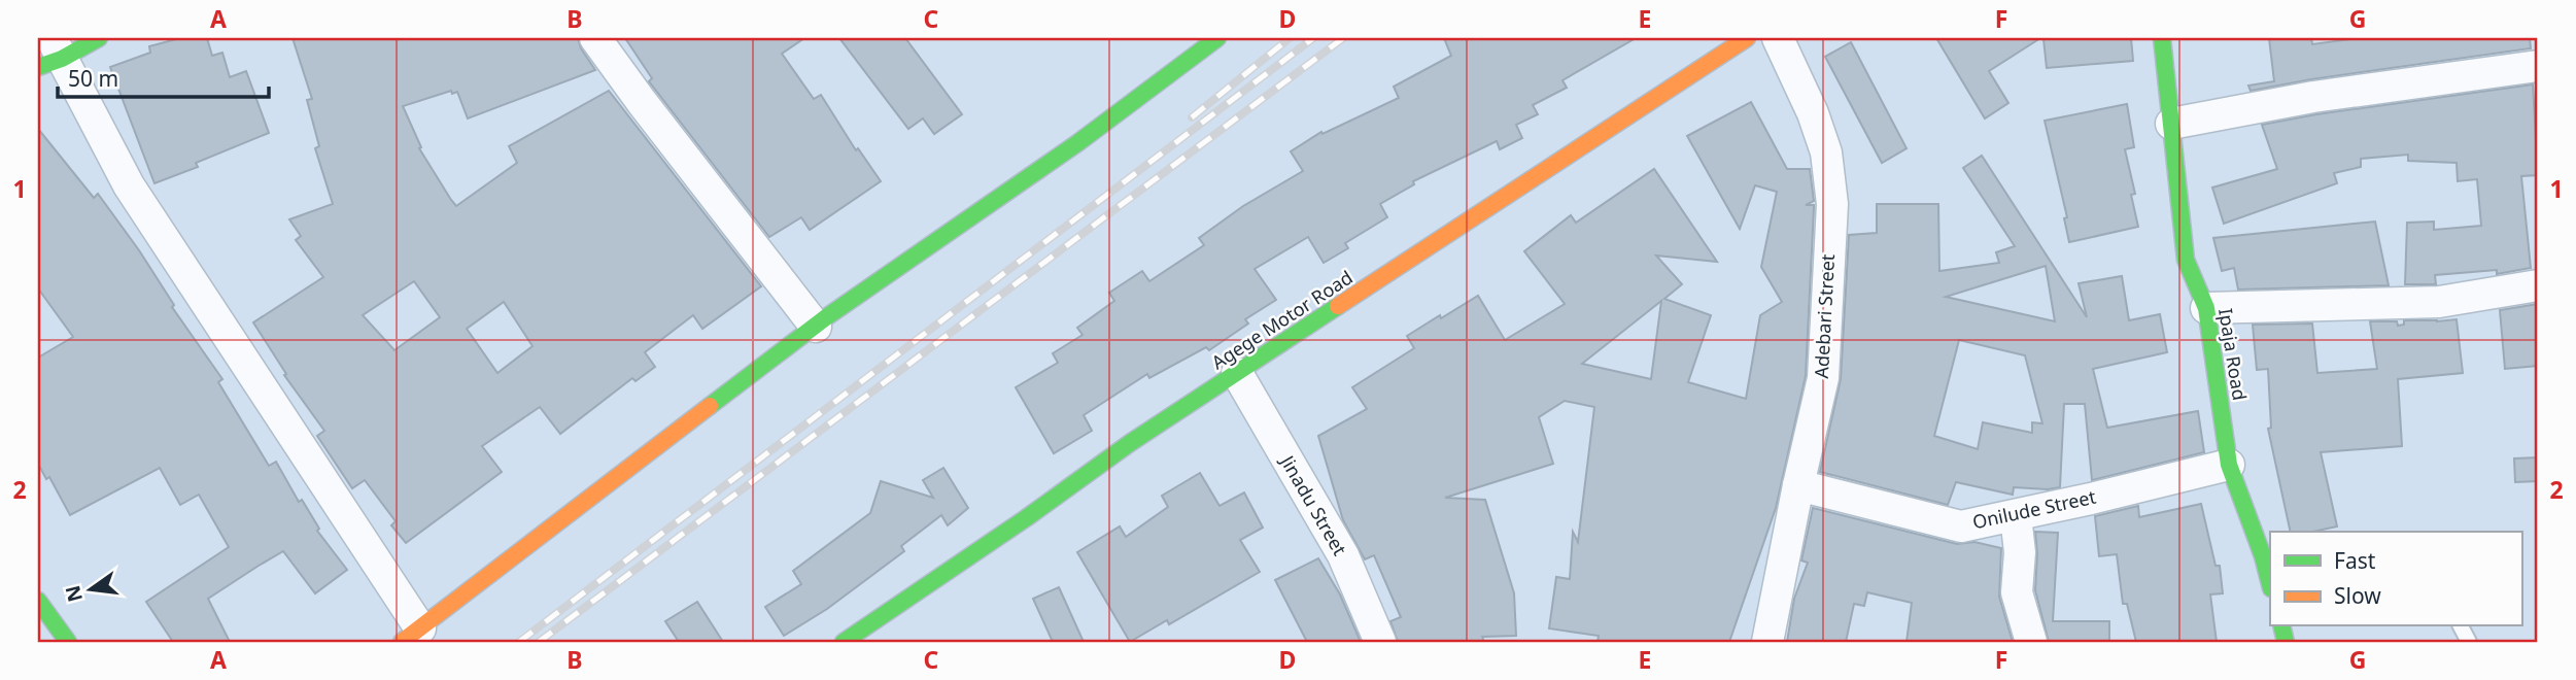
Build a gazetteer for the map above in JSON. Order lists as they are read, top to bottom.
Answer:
{
  "streets": {
    "main road": ["Agege Motor Road", "Ipaja Road"],
    "street": ["Adebari Street", "Jinadu Street", "Onilude Street"]
  },
  "crossings": [
    ["Adebari Street", "Onilude Street"],
    ["Agege Motor Road", "Jinadu Street"],
    ["Ipaja Road", "Onilude Street"]
  ],
  "legend": ["Fast", "Slow"],
  "scale_bar": "50 m",
  "north": "left",
  "grid": {
    "columns": [
      "A",
      "B",
      "C",
      "D",
      "E",
      "F",
      "G"
    ],
    "rows": ["1", "2"]
  }
}
